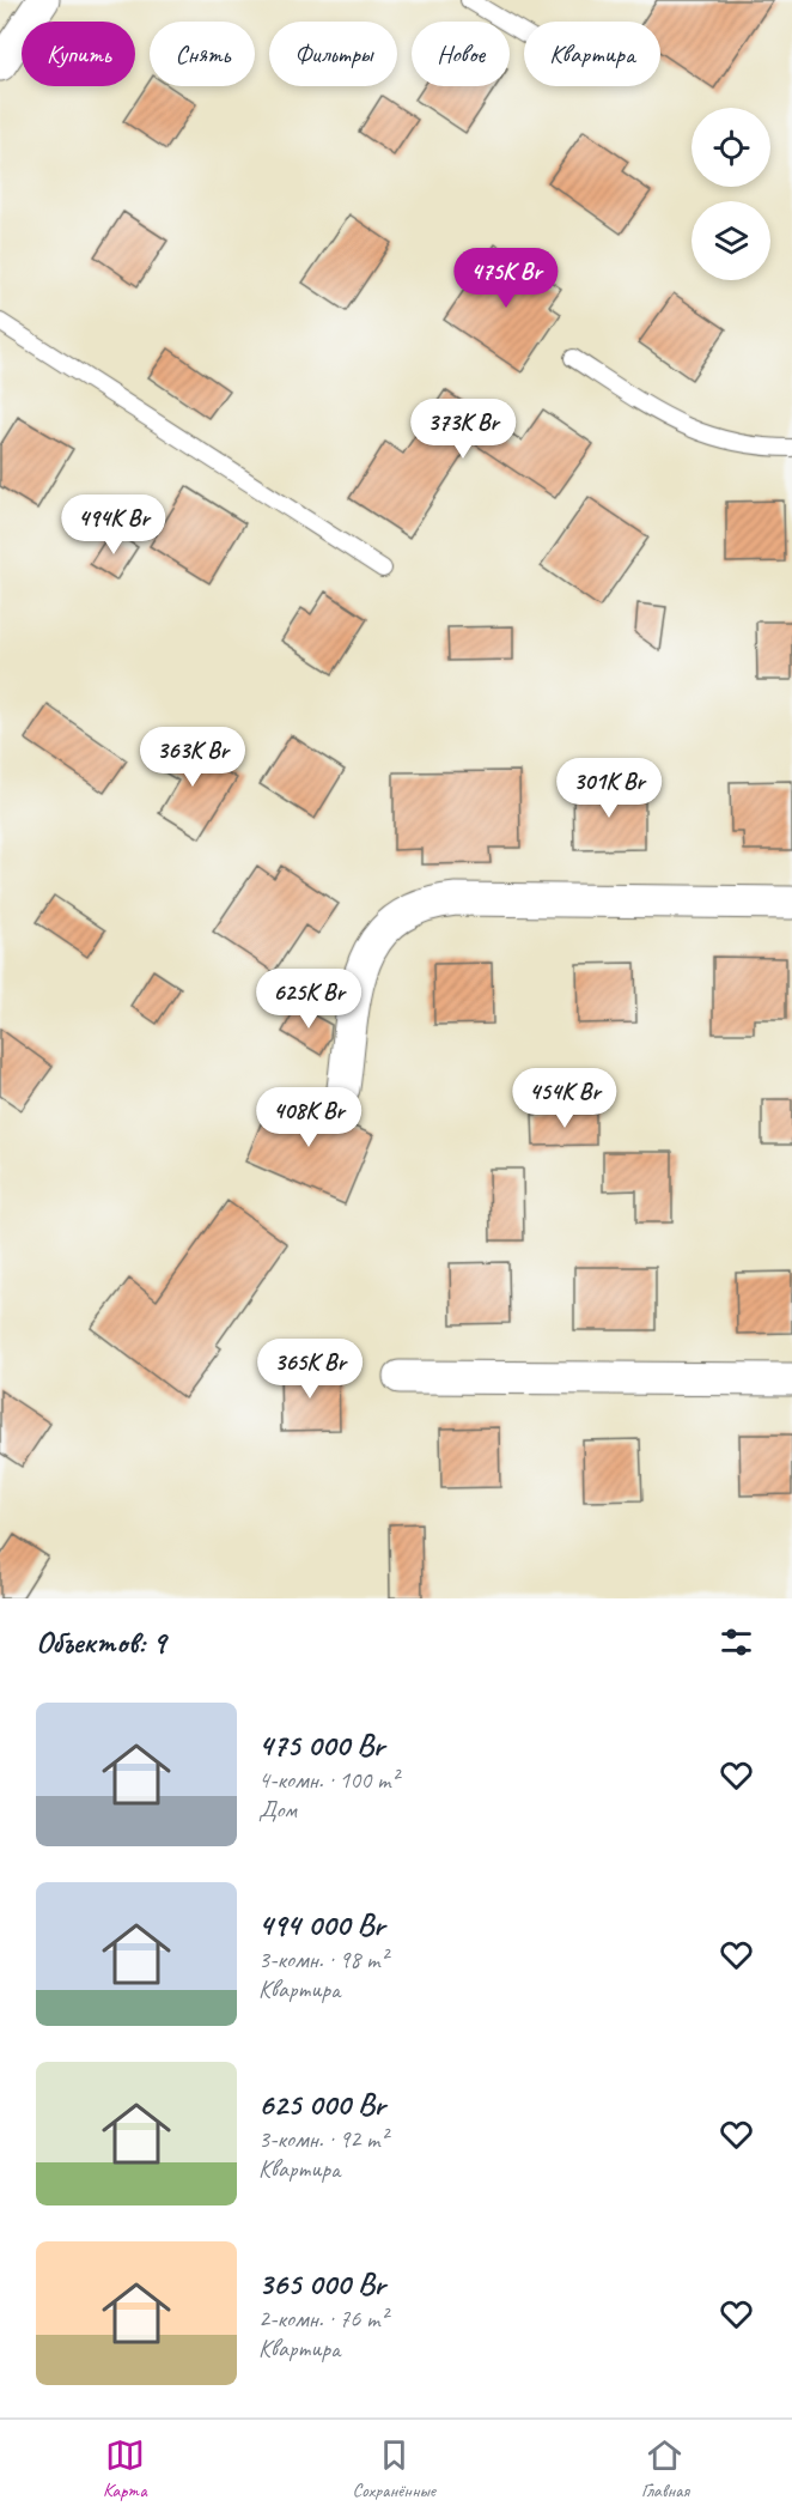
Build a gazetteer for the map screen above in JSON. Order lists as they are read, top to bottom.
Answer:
{
  "page": {
    "chip": [
      "Купить",
      "Снять",
      "Фильтры",
      "Новое",
      "Квартира"
    ],
    "price": [
      "475K Br",
      "373K Br",
      "494K Br",
      "363K Br",
      "301K Br",
      "625K Br",
      "454K Br",
      "408K Br",
      "365K Br"
    ],
    "heading": "Объектов: 9",
    "list": [
      {
        "name": "475 000 Br",
        "note": "4-комн. · 100 m² · Дом"
      },
      {
        "name": "494 000 Br",
        "note": "3-комн. · 98 m² · Квартира"
      },
      {
        "name": "625 000 Br",
        "note": "3-комн. · 92 m² · Квартира"
      },
      {
        "name": "365 000 Br",
        "note": "2-комн. · 76 m² · Квартира"
      }
    ],
    "tabs": ["Карта", "Сохранённые", "Главная"]
  }
}
